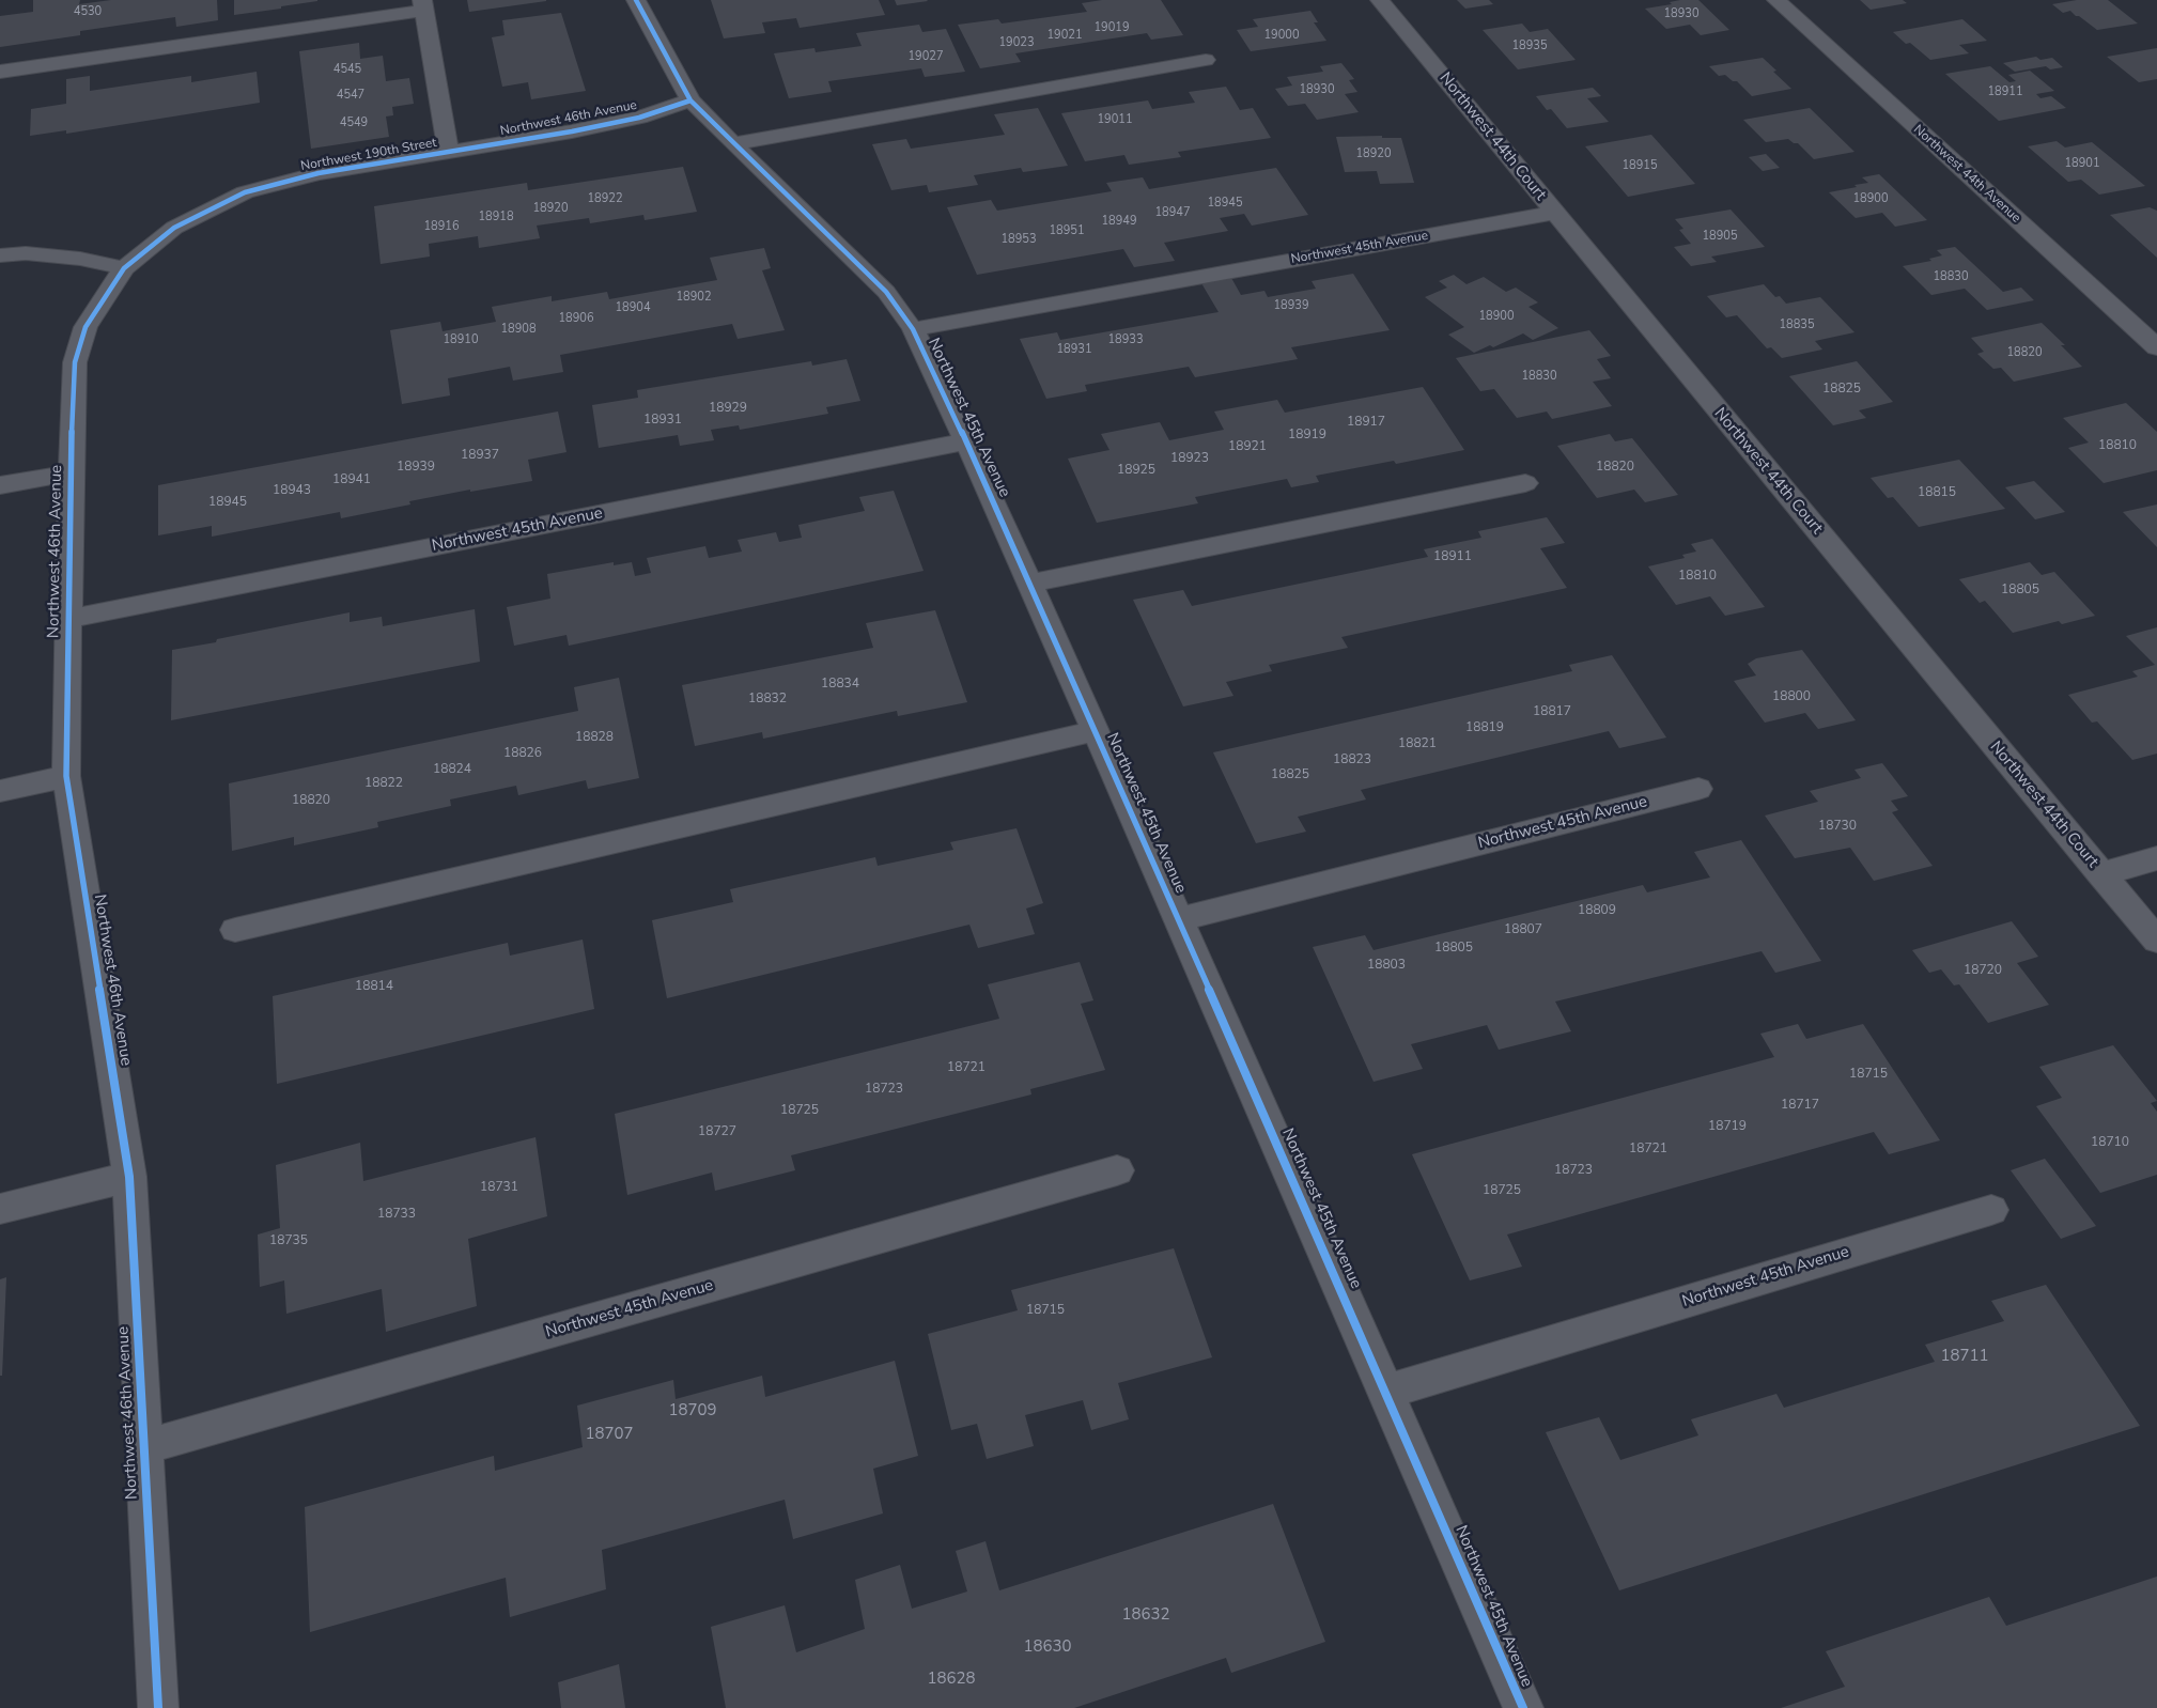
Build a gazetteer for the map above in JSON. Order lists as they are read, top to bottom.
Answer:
{
  "streets": {
    "street": [
      "Northwest 46th Avenue",
      "Northwest 44th Court",
      "Northwest 190th Street",
      "Northwest 44th Avenue",
      "Northwest 45th Avenue"
    ]
  },
  "crossings": [
    ["Northwest 46th Avenue", "Northwest 190th Street"],
    ["Northwest 46th Avenue", "Northwest 45th Avenue"],
    ["Northwest 44th Court", "Northwest 45th Avenue"]
  ],
  "house_numbers": [
    "4530",
    "18930",
    "19019",
    "19021",
    "19000",
    "19023",
    "18935",
    "19027",
    "4545",
    "18930",
    "18911",
    "4547",
    "19011",
    "4549",
    "18920",
    "18901",
    "18915",
    "18922",
    "18900",
    "18945",
    "18920",
    "18947",
    "18918",
    "18949",
    "18916",
    "18951",
    "18905",
    "18953",
    "18830",
    "18902",
    "18939",
    "18904",
    "18900",
    "18906",
    "18835",
    "18908",
    "18910",
    "18933",
    "18931",
    "18820",
    "18830",
    "18825",
    "18929",
    "18931",
    "18917",
    "18919",
    "18810",
    "18921",
    "18937",
    "18923",
    "18939",
    "18820",
    "18925",
    "18941",
    "18943",
    "18815",
    "18945",
    "18911",
    "18810",
    "18805",
    "18834",
    "18800",
    "18832",
    "18817",
    "18819",
    "18828",
    "18821",
    "18826",
    "18823",
    "18824",
    "18825",
    "18822",
    "18820",
    "18730",
    "18809",
    "18807",
    "18805",
    "18803",
    "18720",
    "18814",
    "18721",
    "18715",
    "18723",
    "18717",
    "18725",
    "18719",
    "18727",
    "18710",
    "18721",
    "18723",
    "18731",
    "18725",
    "18733",
    "18735",
    "18715",
    "18711",
    "18709",
    "18707",
    "18632",
    "18630",
    "18628"
  ]
}
